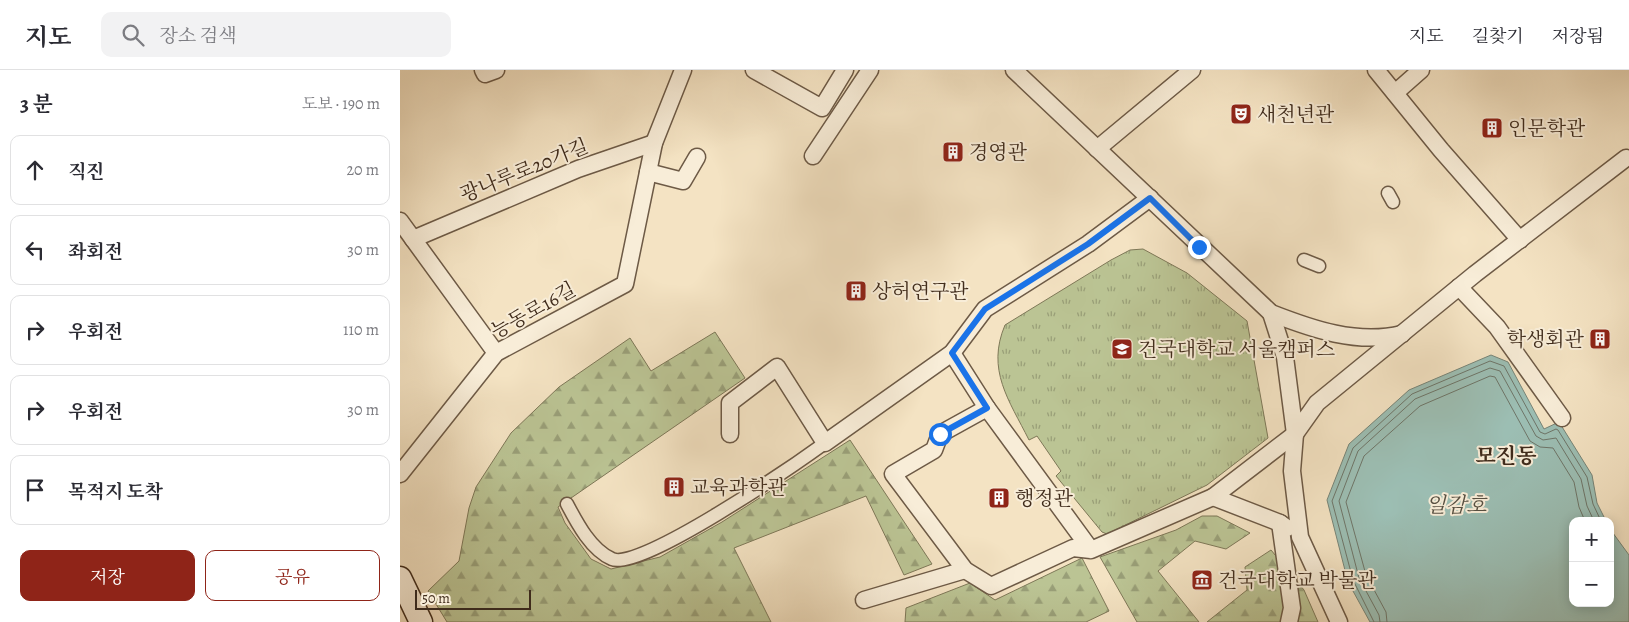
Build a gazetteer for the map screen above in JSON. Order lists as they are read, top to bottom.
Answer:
{
  "streets": {
    "street": ["광나루로20가길", "능동로16길"]
  },
  "crossings": [
    ["광나루로20가길", "능동로16길"]
  ],
  "districts": ["모진동"],
  "water": ["일감호"],
  "places": {
    "theatre": ["새천년관"],
    "building": [
      "인문학관",
      "경영관",
      "상허연구관",
      "학생회관",
      "교육과학관",
      "행정관"
    ],
    "school or university": ["건국대학교 서울캠퍼스"],
    "museum": ["건국대학교 박물관"]
  },
  "scale_bar": "50 m",
  "page": {
    "header": "지도",
    "search": "장소 검색",
    "nav": ["지도", "길찾기", "저장됨"],
    "heading": ["3 분", "도보 · 190 m"],
    "list": [
      ["직진", "20 m"],
      ["좌회전", "30 m"],
      ["우회전", "110 m"],
      ["우회전", "30 m"],
      "목적지 도착"
    ],
    "map_buttons": ["+", "−"],
    "buttons": ["저장", "공유"],
    "scale": "50 m"
  }
}
